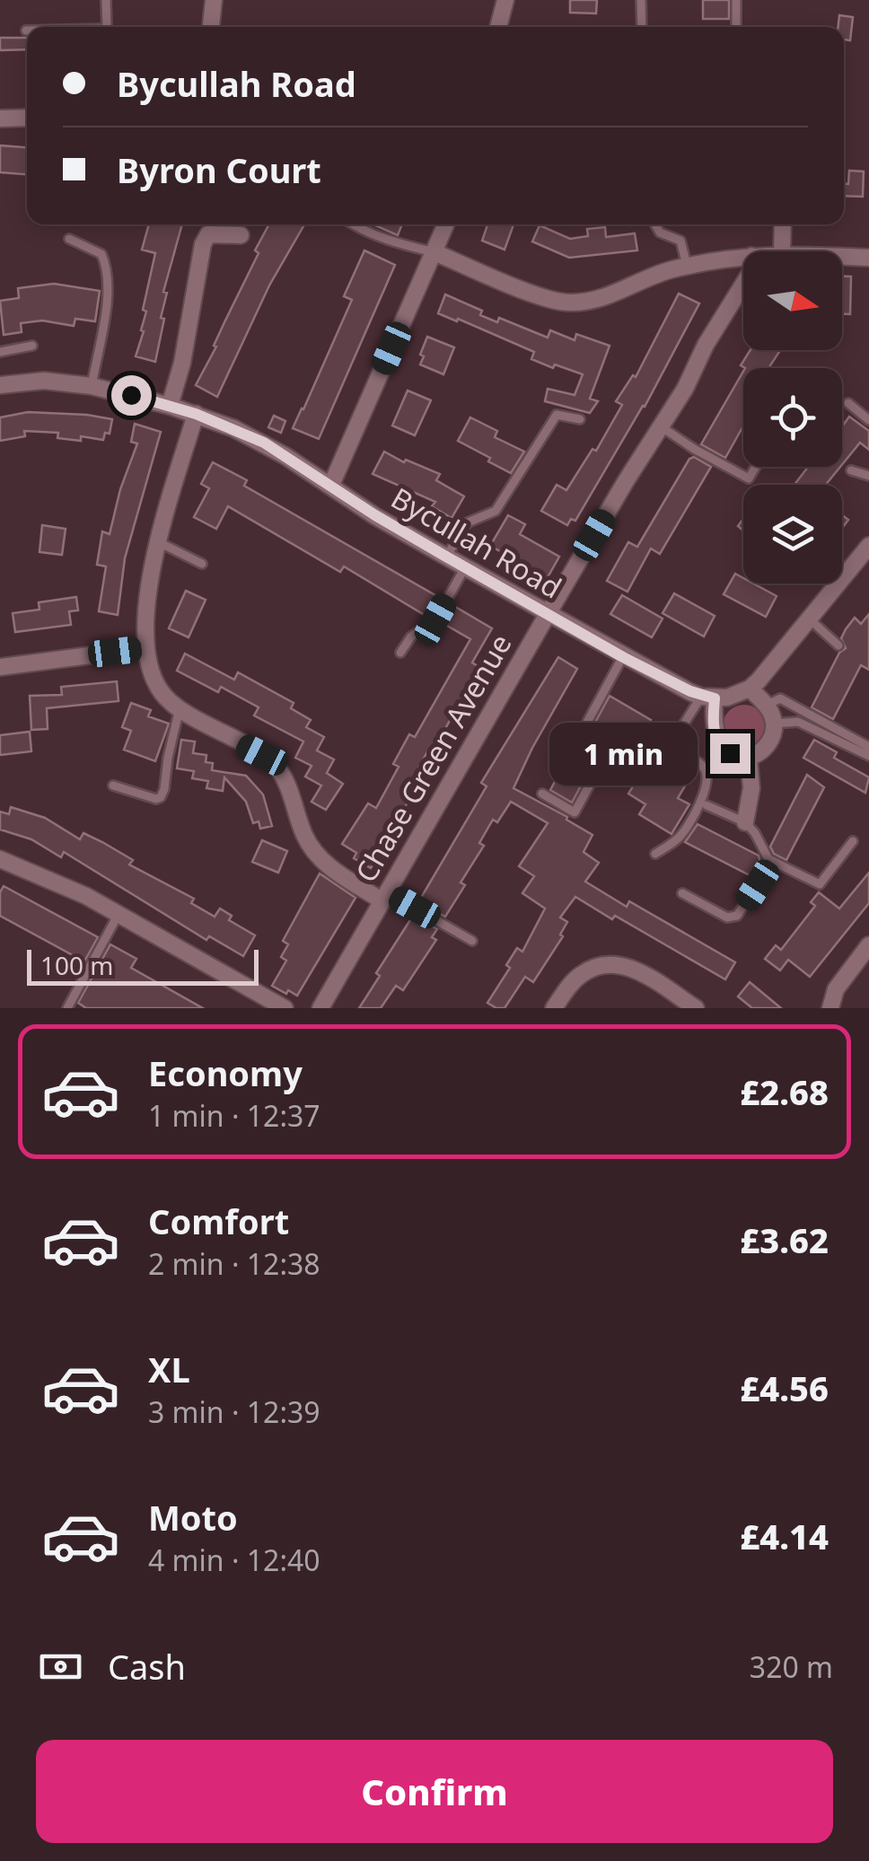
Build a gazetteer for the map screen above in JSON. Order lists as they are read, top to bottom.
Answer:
{
  "streets": {
    "street": ["Bycullah Road", "Chase Green Avenue"]
  },
  "crossings": [
    ["Bycullah Road", "Chase Green Avenue"]
  ],
  "scale_bar": "100 m",
  "north": "right",
  "page": {
    "banner": ["Bycullah Road", "Byron Court"],
    "bubble": "1 min",
    "scale": "100 m",
    "list": [
      {
        "name": "Economy",
        "note": "1 min · 12:37",
        "value": "£2.68"
      },
      {
        "name": "Comfort",
        "note": "2 min · 12:38",
        "value": "£3.62"
      },
      {
        "name": "XL",
        "note": "3 min · 12:39",
        "value": "£4.56"
      },
      {
        "name": "Moto",
        "note": "4 min · 12:40",
        "value": "£4.14"
      }
    ],
    "pay": ["Cash", "320 m"],
    "buttons": "Confirm"
  }
}
